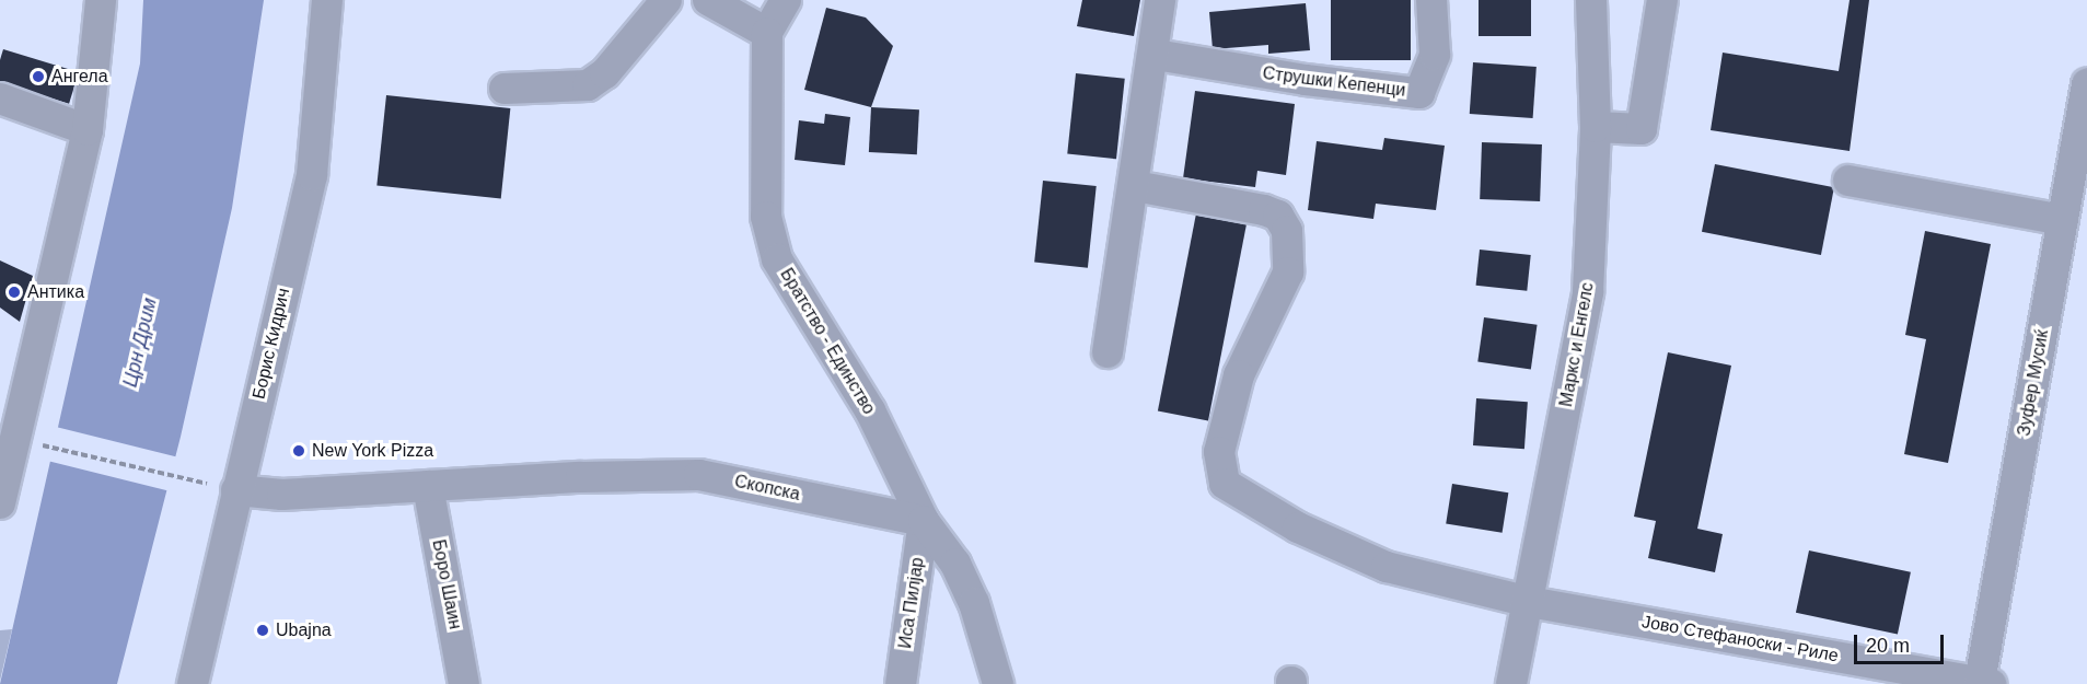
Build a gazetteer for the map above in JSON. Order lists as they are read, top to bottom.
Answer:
{
  "streets": {
    "street": [
      "Струшки Кепенци",
      "Братство - Единство",
      "Борис Кидрич",
      "Маркс и Енгелс",
      "Зуфер Мусиќ",
      "Скопска",
      "Боро Шаин",
      "Иса Пилјар",
      "Јово Стефаноски - Риле"
    ]
  },
  "crossings": [
    ["Братство - Единство", "Скопска"],
    ["Братство - Единство", "Иса Пилјар"],
    ["Борис Кидрич", "Скопска"],
    ["Маркс и Енгелс", "Јово Стефаноски - Риле"],
    ["Зуфер Мусиќ", "Јово Стефаноски - Риле"],
    ["Скопска", "Боро Шаин"],
    ["Скопска", "Иса Пилјар"]
  ],
  "water": ["Црн Дрим"],
  "places": [
    "Ангела",
    "Aнтика",
    "New York Pizza",
    "Ubajna"
  ],
  "scale_bar": "20 m"
}
